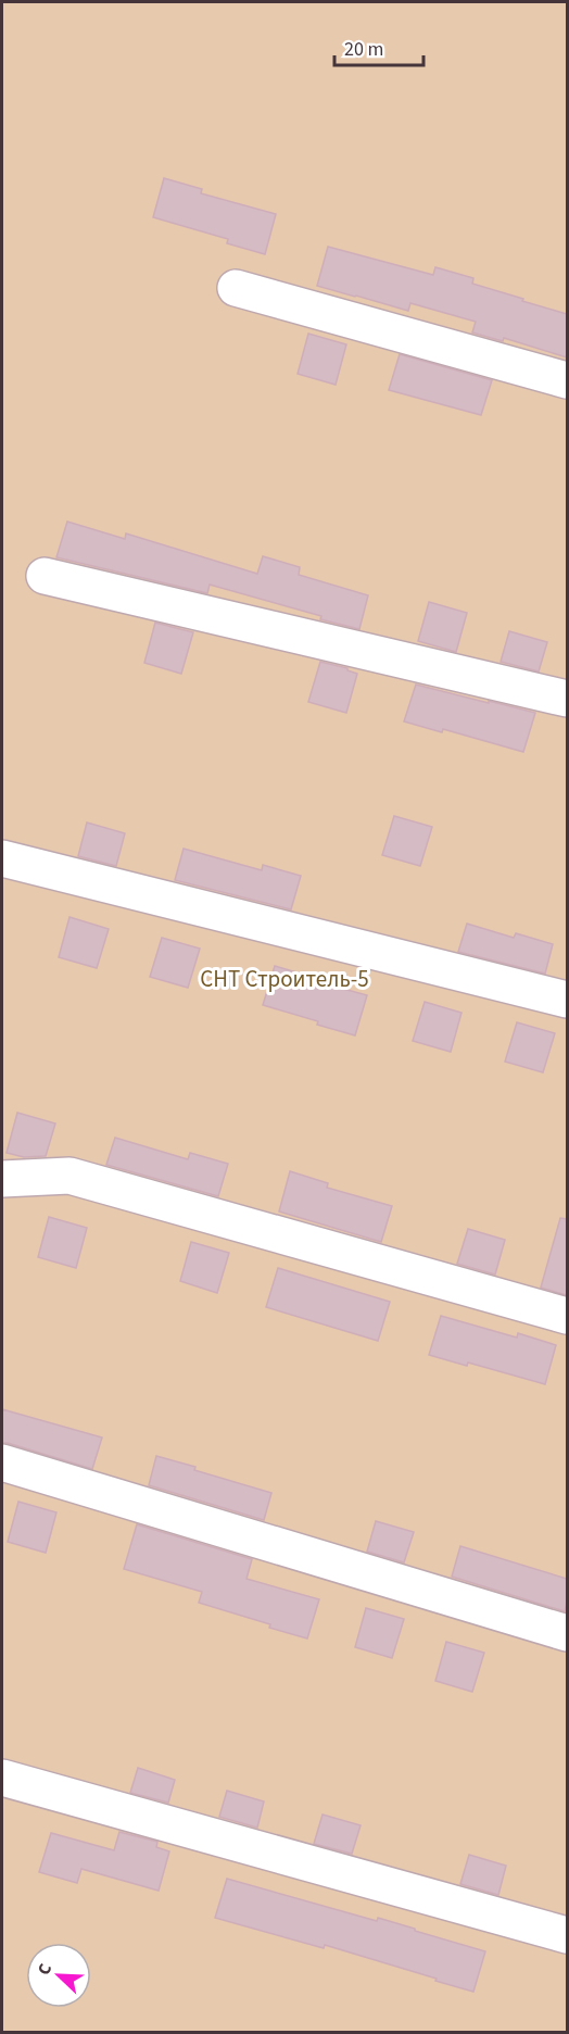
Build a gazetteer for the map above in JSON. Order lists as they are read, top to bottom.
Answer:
{
  "parks": ["СНТ Строитель-5"],
  "scale_bar": "20 m",
  "north": "top left"
}
